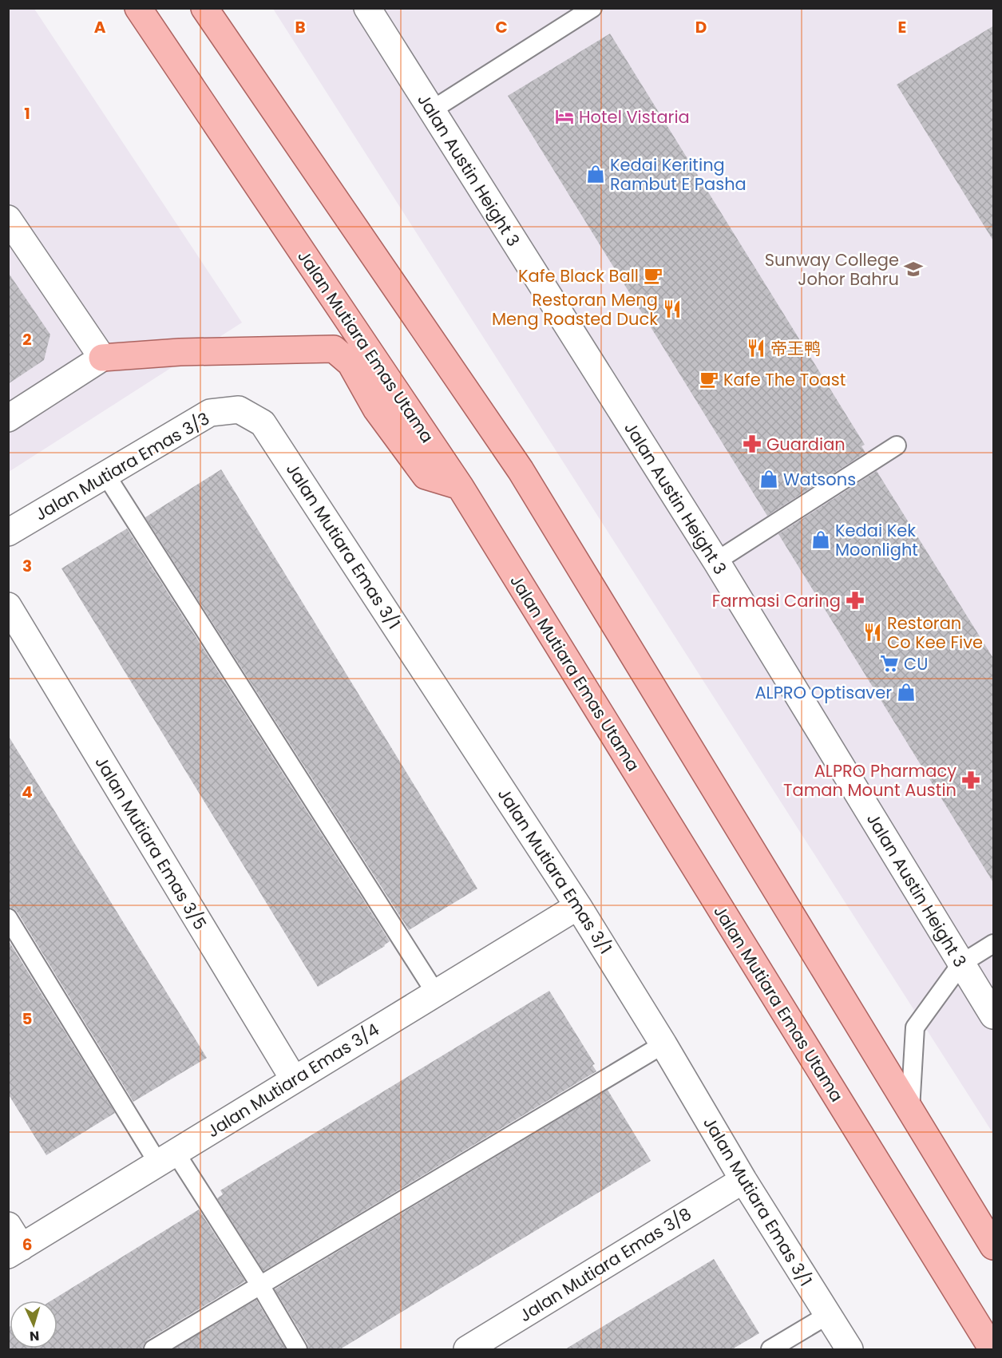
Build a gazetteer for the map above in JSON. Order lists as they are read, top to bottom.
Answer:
{
  "streets": {
    "main road": ["Jalan Mutiara Emas Utama"],
    "street": [
      "Jalan Austin Height 3",
      "Jalan Mutiara Emas 3/3",
      "Jalan Mutiara Emas 3/1",
      "Jalan Mutiara Emas 3/5",
      "Jalan Mutiara Emas 3/4",
      "Jalan Mutiara Emas 3/8"
    ]
  },
  "crossings": [
    ["Jalan Mutiara Emas 3/3", "Jalan Mutiara Emas 3/1"],
    ["Jalan Mutiara Emas 3/1", "Jalan Mutiara Emas 3/4"],
    ["Jalan Mutiara Emas 3/1", "Jalan Mutiara Emas 3/8"],
    ["Jalan Mutiara Emas 3/5", "Jalan Mutiara Emas 3/4"]
  ],
  "places": {
    "hotel": ["Hotel Vistaria"],
    "shop": [
      "Kedai Keriting Rambut E Pasha",
      "Watsons",
      "Kedai Kek Moonlight",
      "ALPRO Optisaver"
    ],
    "school or university": ["Sunway College Johor Bahru"],
    "cafe": ["Kafe Black Ball", "Kafe The Toast"],
    "restaurant": ["Restoran Meng Meng Roasted Duck", "帝王鸭", "Restoran Co Kee Five"],
    "pharmacy": ["Guardian", "Farmasi Caring", "ALPRO Pharmacy Taman Mount Austin"],
    "supermarket": ["CU"]
  },
  "north": "bottom",
  "grid": {
    "columns": [
      "A",
      "B",
      "C",
      "D",
      "E"
    ],
    "rows": [
      "1",
      "2",
      "3",
      "4",
      "5",
      "6"
    ]
  }
}
